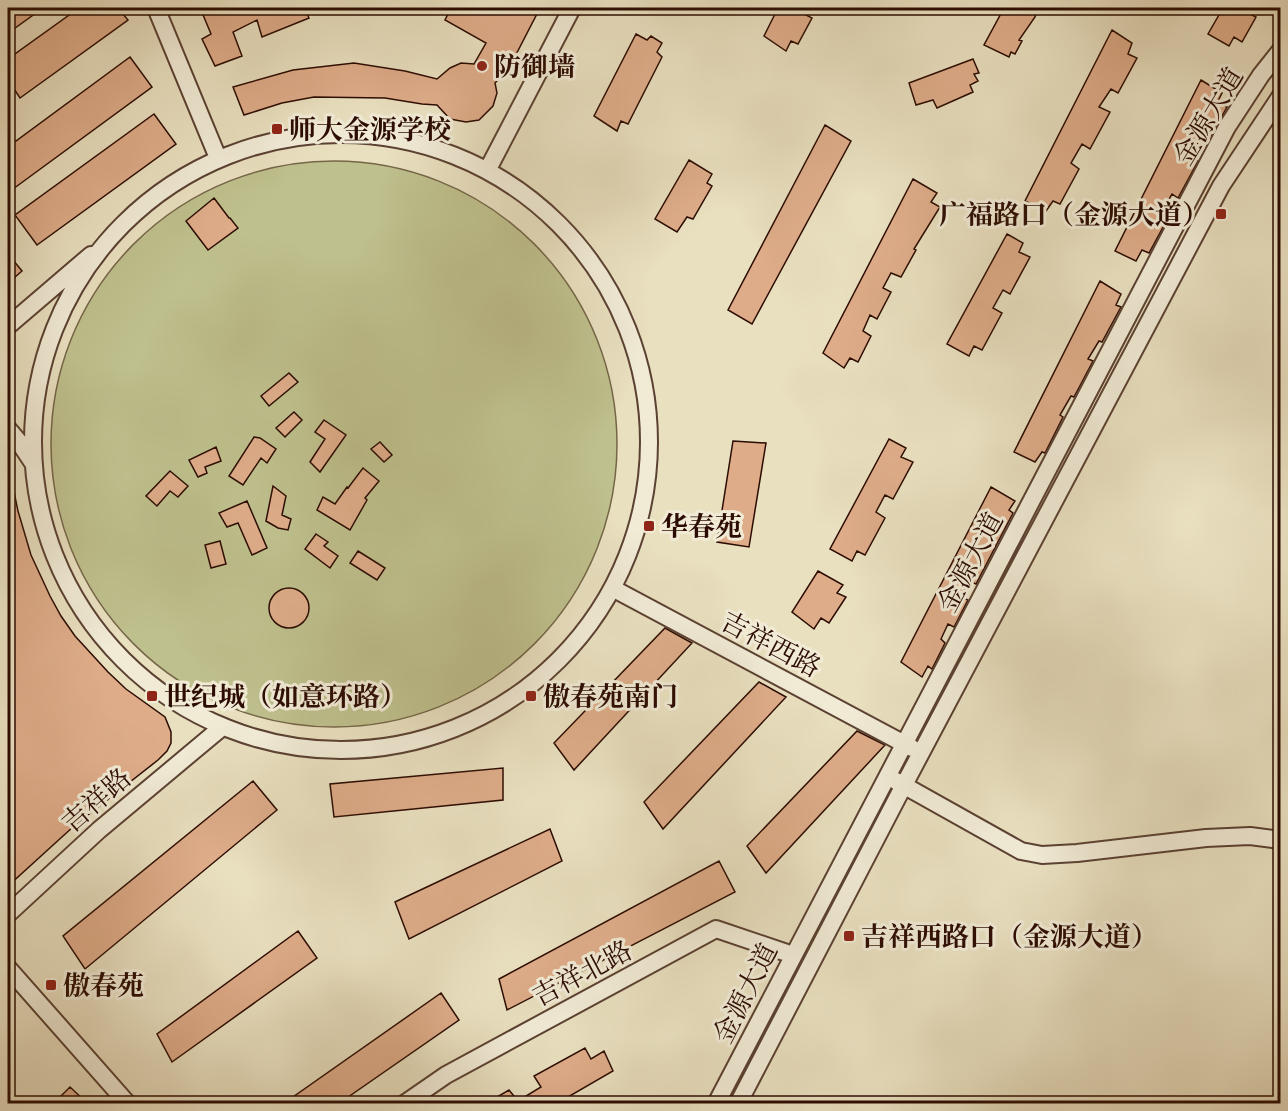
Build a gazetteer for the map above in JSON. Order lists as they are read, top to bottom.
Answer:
{
  "streets": {
    "street": [
      "金源大道",
      "吉祥西路",
      "吉祥路",
      "吉祥北路"
    ]
  },
  "crossings": [
    ["金源大道", "吉祥西路"],
    ["金源大道", "吉祥北路"]
  ],
  "places": {
    "other": ["防御墙"],
    "transit": [
      "师大金源学校",
      "广福路口（金源大道）",
      "华春苑",
      "世纪城（如意环路）",
      "傲春苑南门",
      "吉祥西路口（金源大道）",
      "傲春苑"
    ]
  }
}
